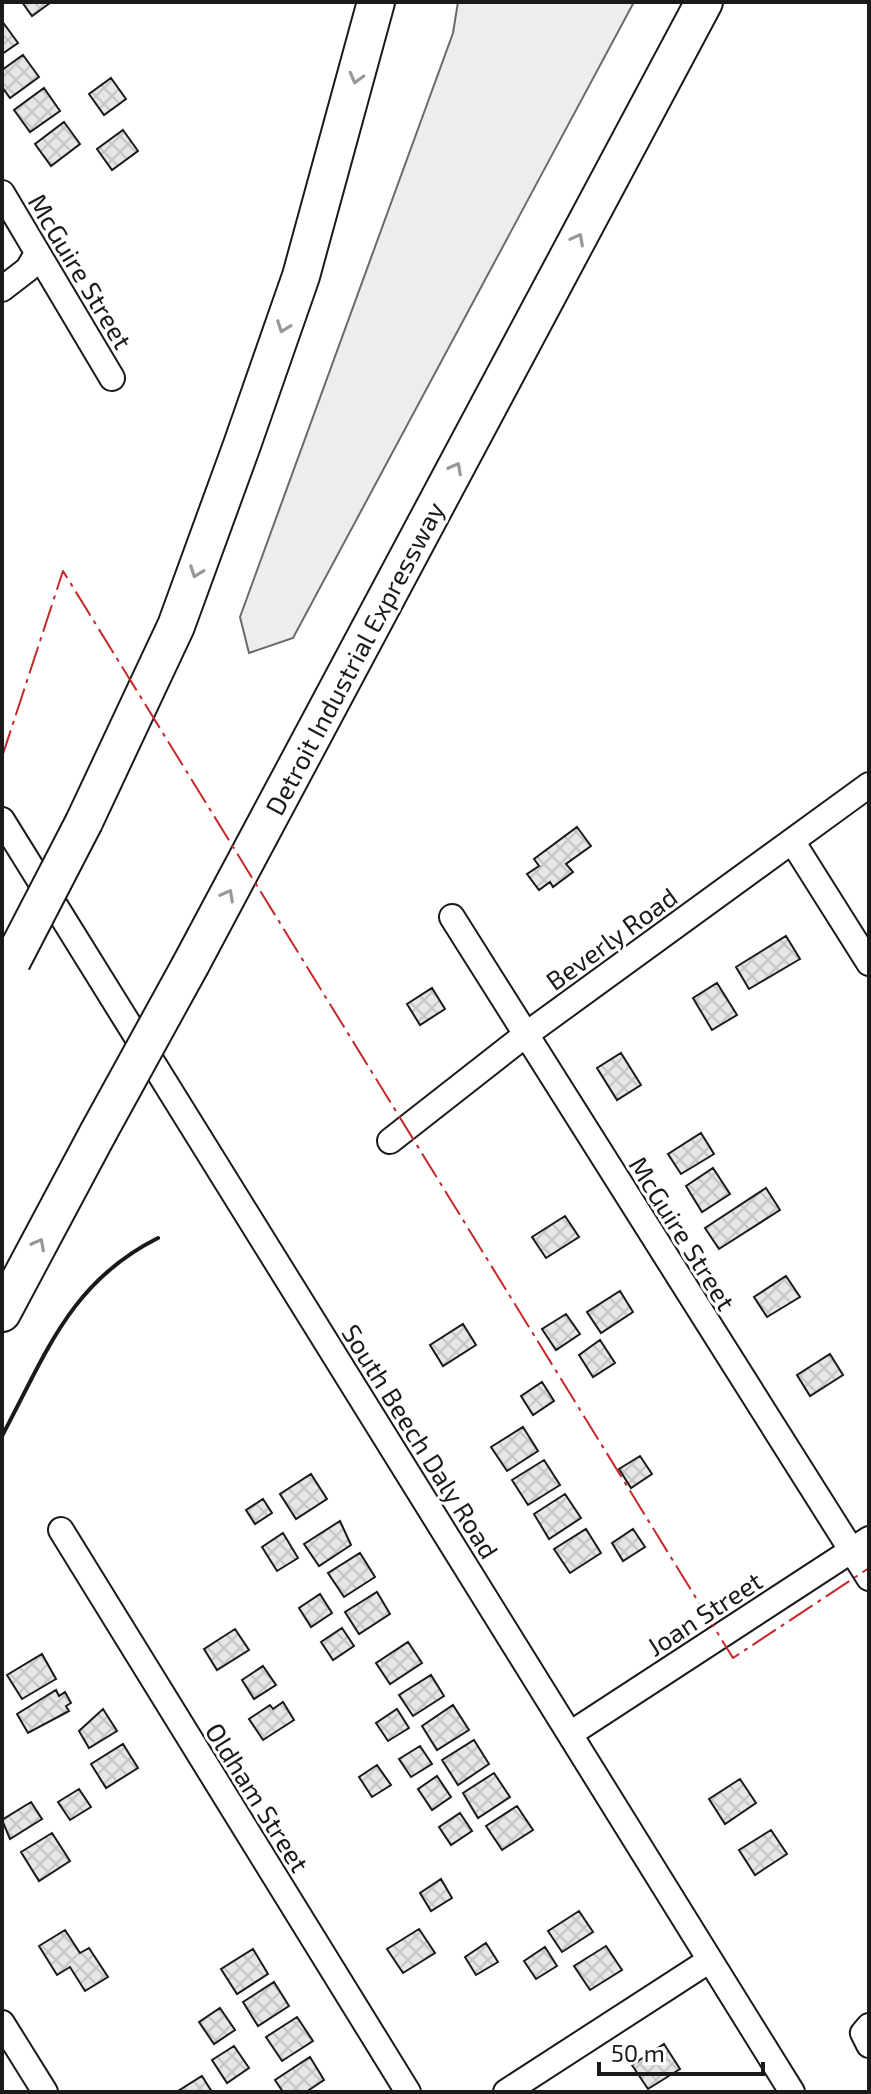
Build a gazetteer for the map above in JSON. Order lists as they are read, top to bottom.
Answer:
{
  "streets": {
    "highway": ["Detroit Industrial Expressway"],
    "street": [
      "McGuire Street",
      "Beverly Road",
      "South Beech Daly Road",
      "Joan Street",
      "Oldham Street"
    ]
  },
  "crossings": [
    ["McGuire Street", "Beverly Road"],
    ["McGuire Street", "Joan Street"],
    ["South Beech Daly Road", "Joan Street"]
  ],
  "scale_bar": "50 m"
}
